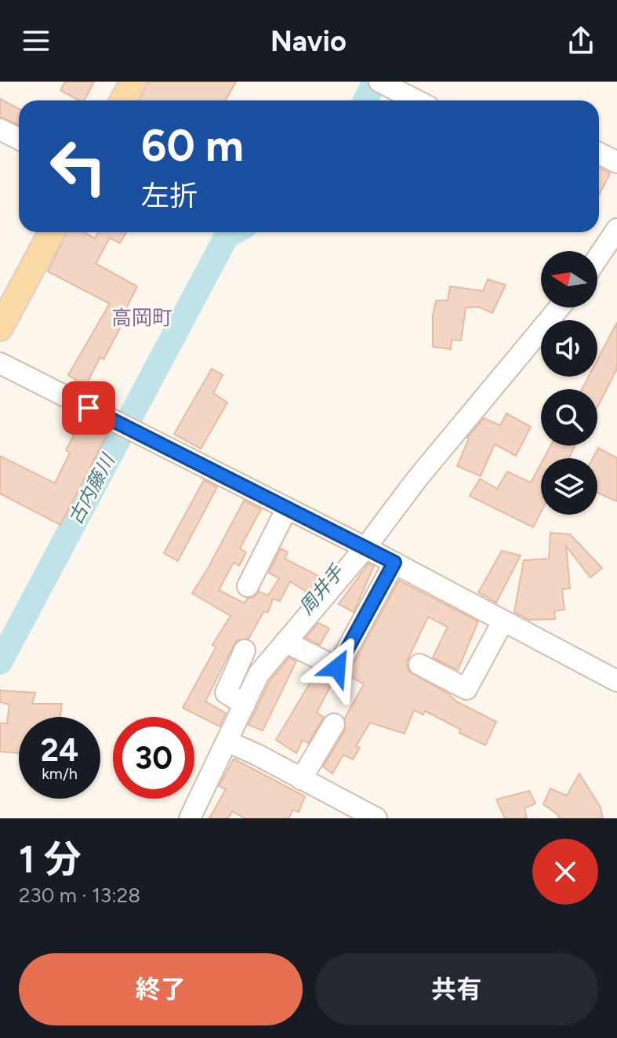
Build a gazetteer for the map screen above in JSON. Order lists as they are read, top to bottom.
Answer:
{
  "districts": ["高岡町"],
  "water": ["古内藤川", "周井手"],
  "north": "left",
  "page": {
    "header": "Navio",
    "turn": ["60 m", "左折"],
    "speed": "24 km/h",
    "limit": "30",
    "heading": ["1 分", "230 m · 13:28"],
    "buttons": ["終了", "共有"]
  }
}
